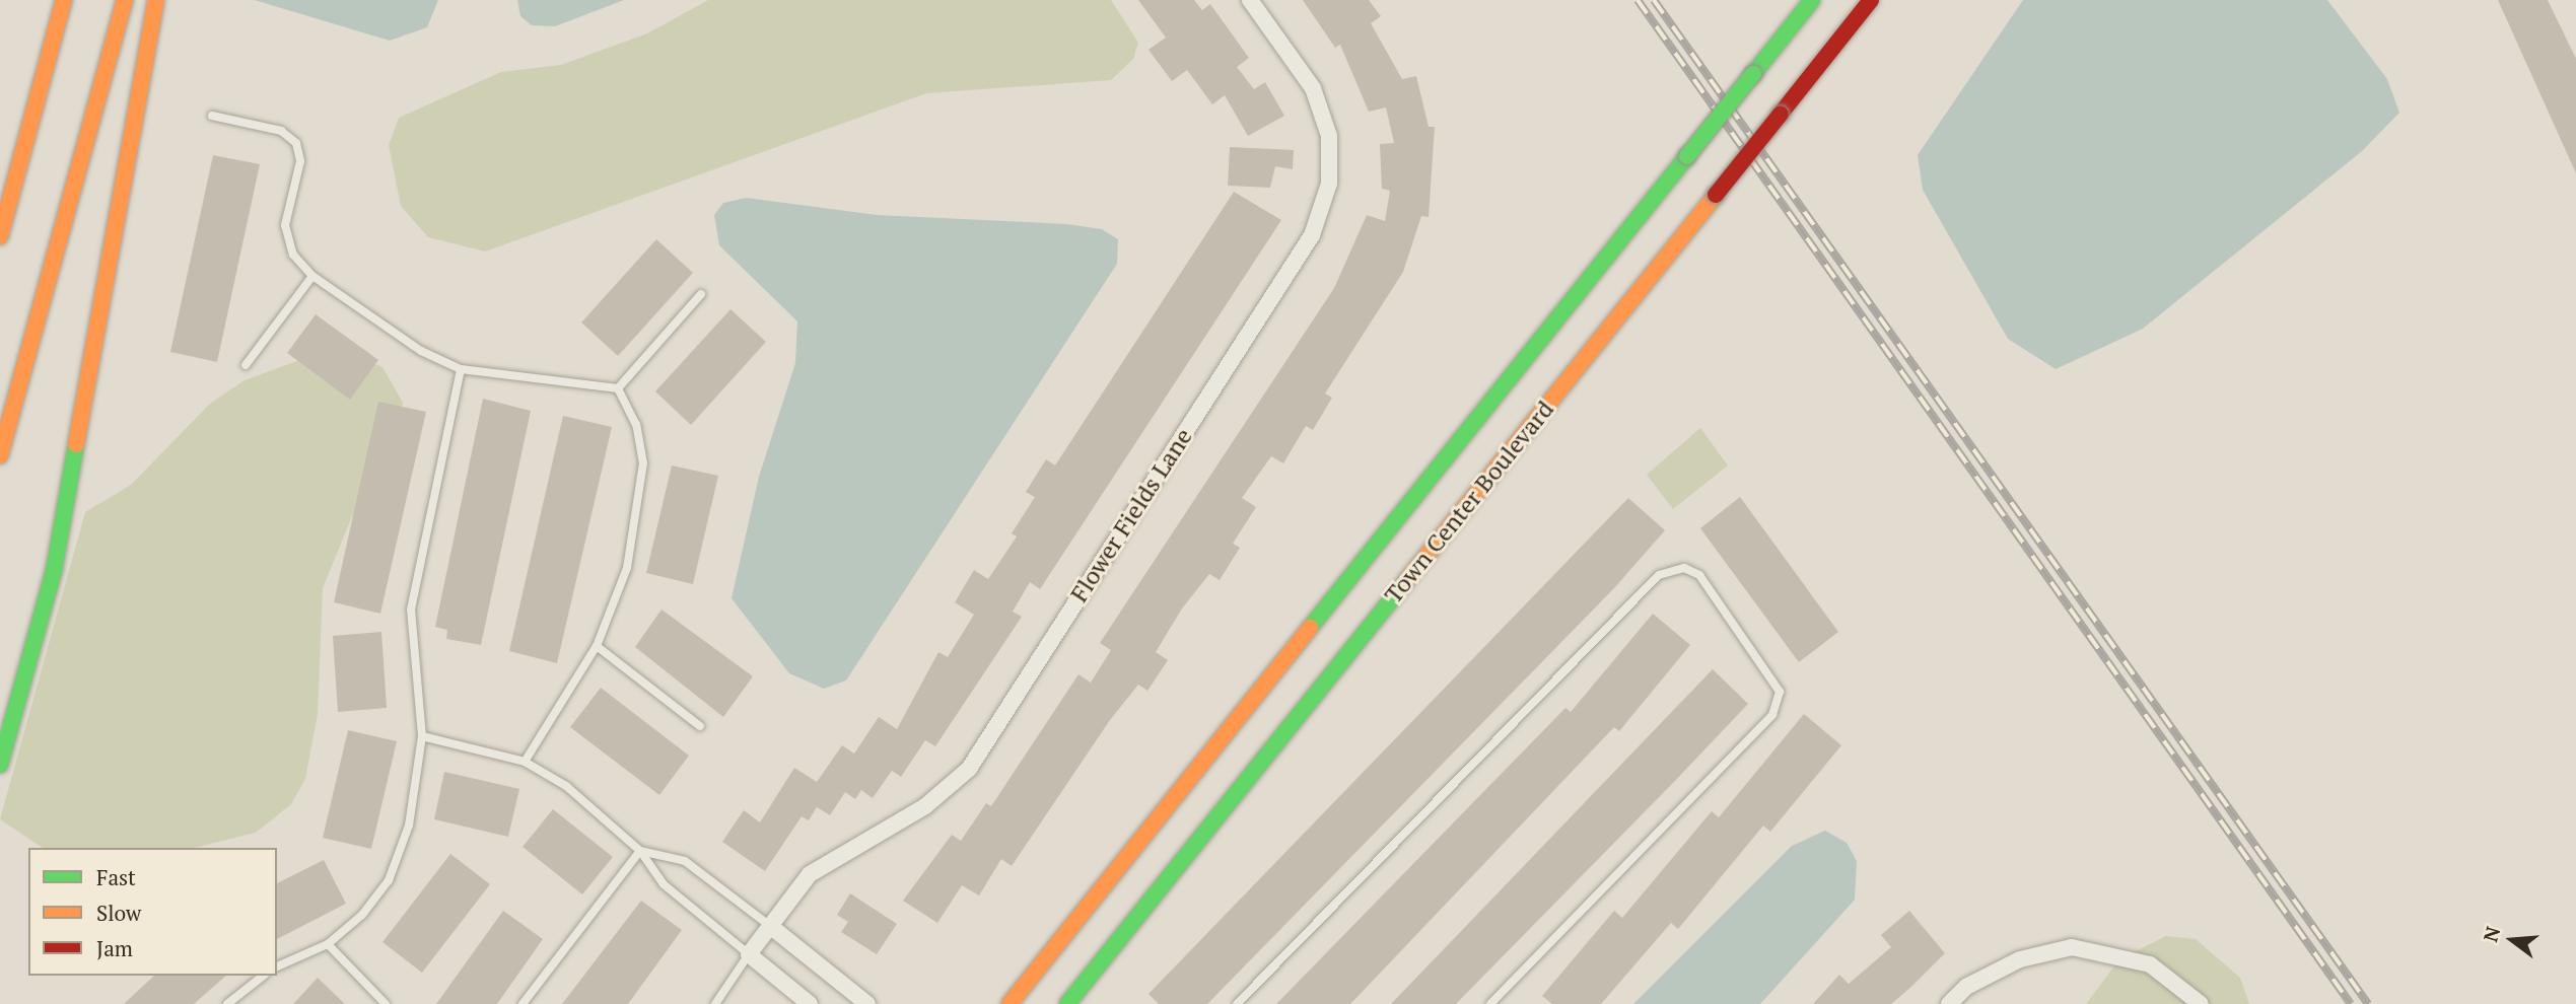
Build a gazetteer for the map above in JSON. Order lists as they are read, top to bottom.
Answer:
{
  "streets": {
    "main road": ["Town Center Boulevard"],
    "street": ["Flower Fields Lane"]
  },
  "legend": ["Fast", "Slow", "Jam"],
  "north": "left"
}
